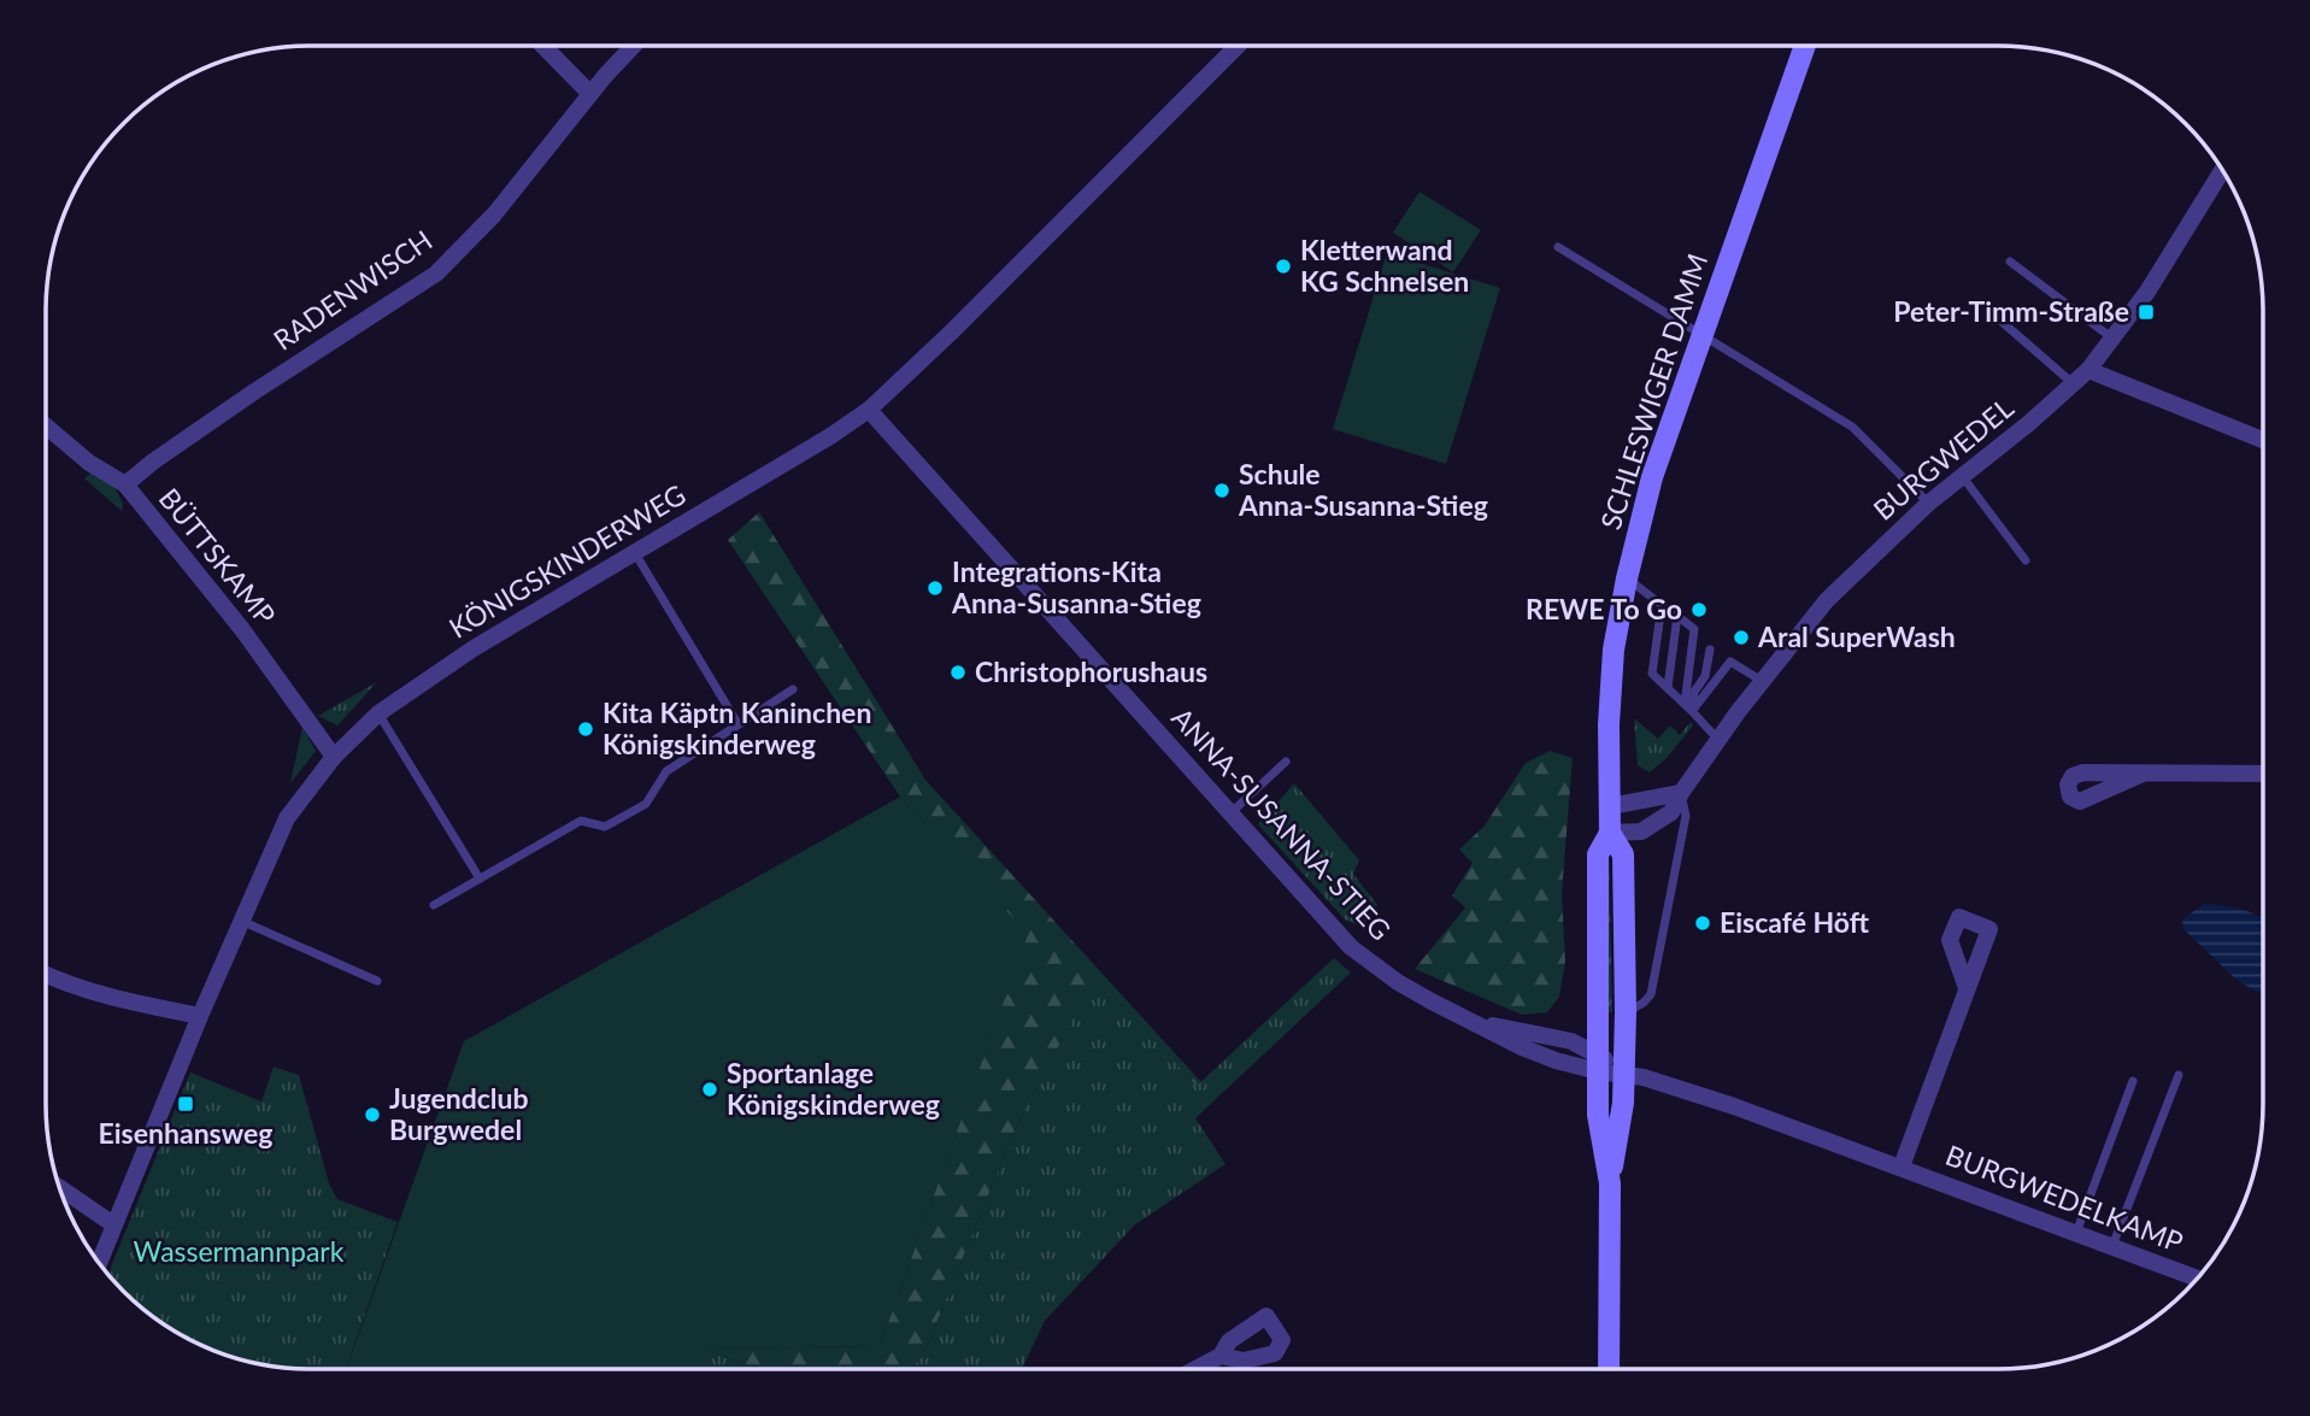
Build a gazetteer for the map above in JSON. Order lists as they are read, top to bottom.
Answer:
{
  "streets": {
    "main road": ["SCHLESWIGER DAMM"],
    "street": [
      "RADENWISCH",
      "BURGWEDEL",
      "BÜTTSKAMP",
      "KÖNIGSKINDERWEG",
      "ANNA-SUSANNA-STIEG",
      "BURGWEDELKAMP"
    ]
  },
  "crossings": [
    ["RADENWISCH", "BÜTTSKAMP"],
    ["SCHLESWIGER DAMM", "BURGWEDEL"],
    ["SCHLESWIGER DAMM", "ANNA-SUSANNA-STIEG"],
    ["SCHLESWIGER DAMM", "BURGWEDELKAMP"],
    ["BÜTTSKAMP", "KÖNIGSKINDERWEG"],
    ["KÖNIGSKINDERWEG", "ANNA-SUSANNA-STIEG"],
    ["ANNA-SUSANNA-STIEG", "BURGWEDELKAMP"]
  ],
  "parks": ["Wassermannpark"],
  "places": {
    "other": [
      "Kletterwand KG Schnelsen",
      "Schule Anna-Susanna-Stieg",
      "Integrations-Kita Anna-Susanna-Stieg",
      "REWE To Go",
      "Aral SuperWash",
      "Christophorushaus",
      "Kita Käptn Kaninchen Königskinderweg",
      "Eiscafé Höft",
      "Sportanlage Königskinderweg",
      "Jugendclub Burgwedel"
    ],
    "transit": ["Peter-Timm-Straße", "Eisenhansweg"]
  }
}
